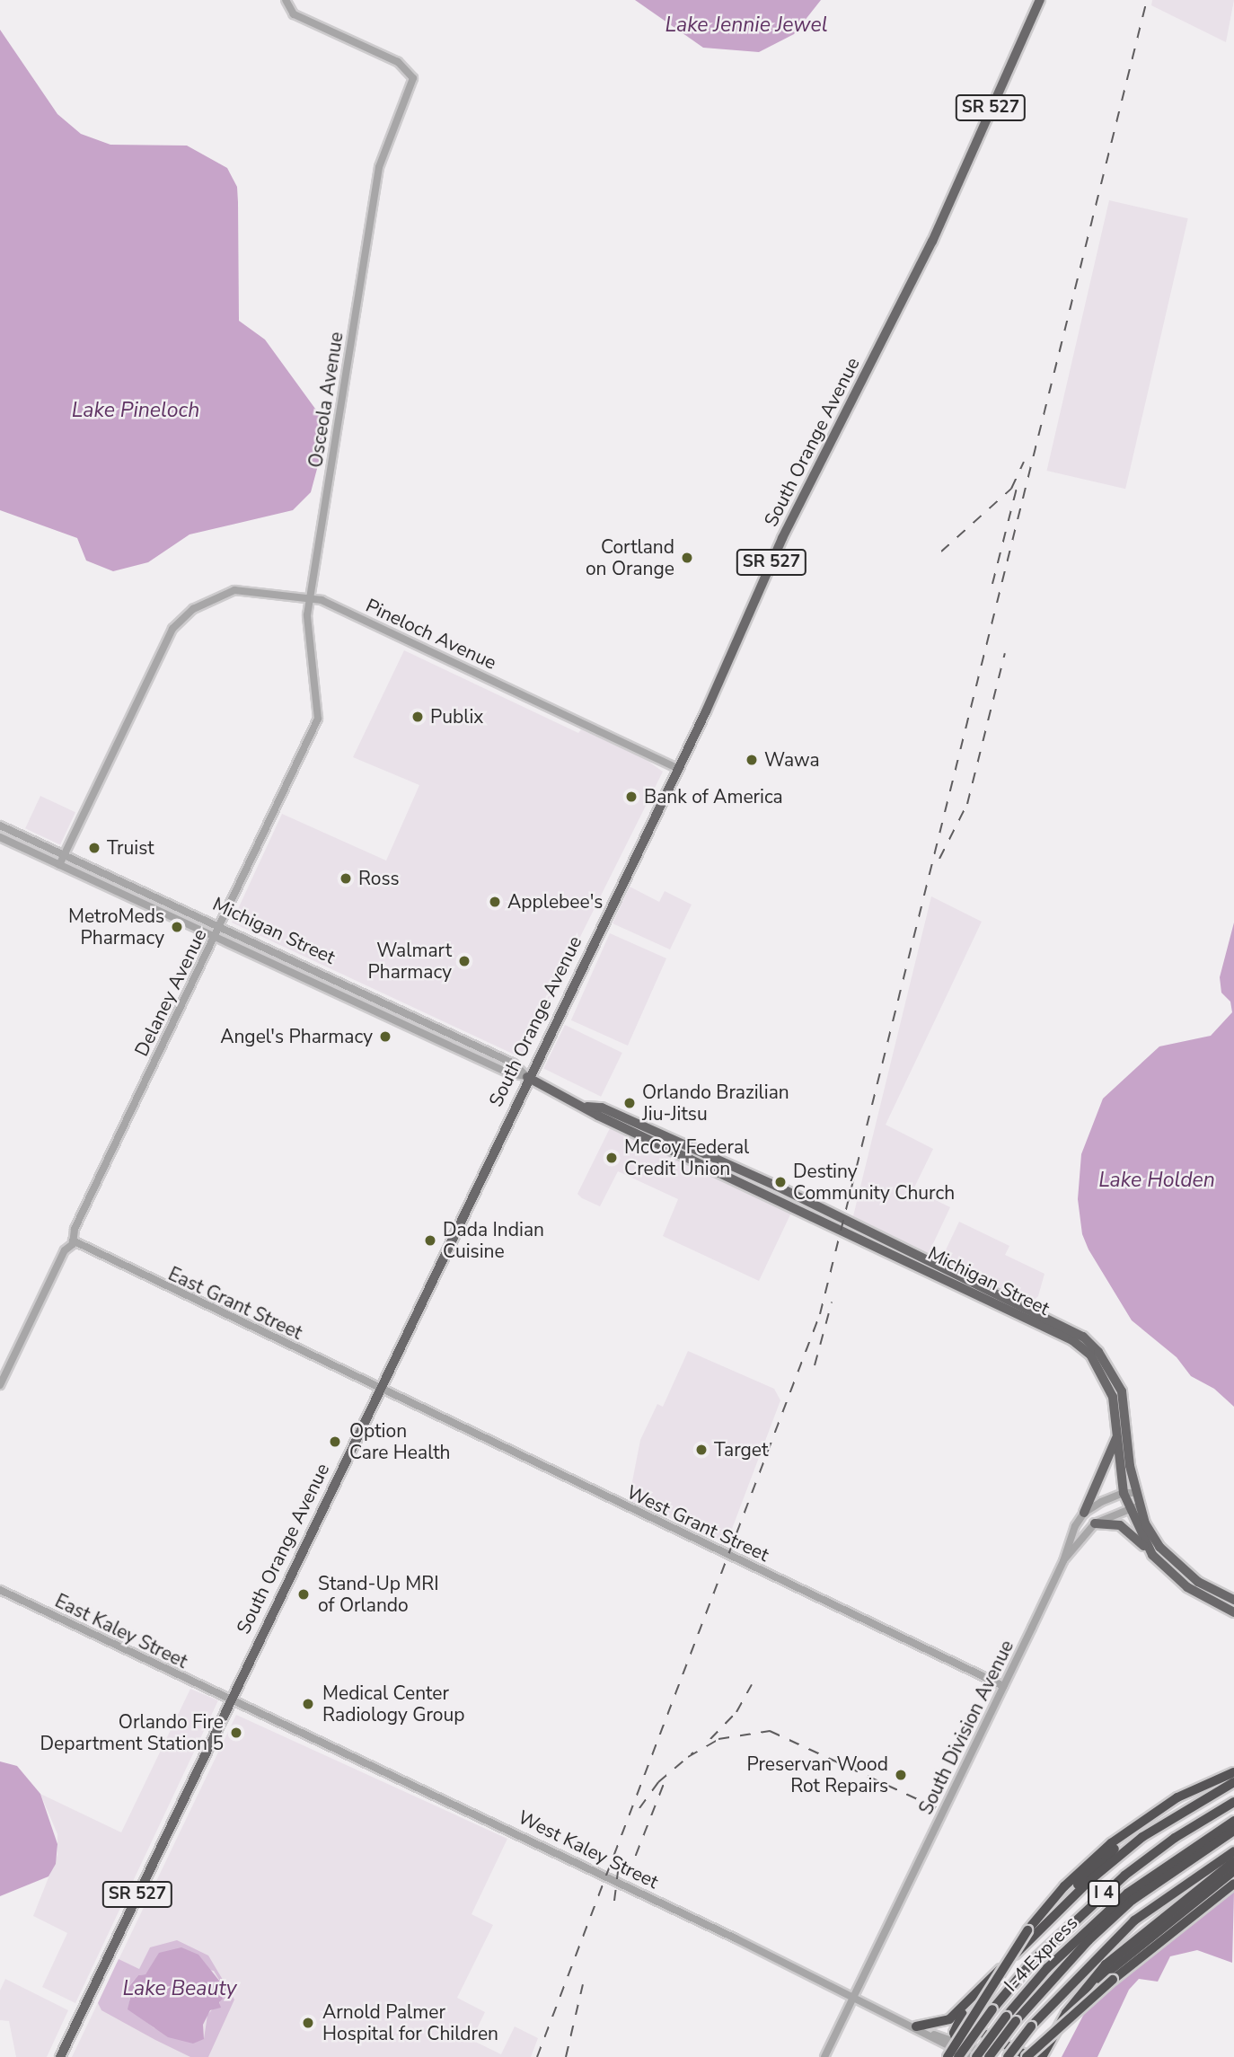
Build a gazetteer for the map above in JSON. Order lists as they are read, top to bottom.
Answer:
{
  "streets": {
    "highway": ["I 4", "I-4 Express"],
    "main road": ["SR 527", "South Orange Avenue", "Michigan Street"],
    "street": [
      "Osceola Avenue",
      "Pineloch Avenue",
      "Delaney Avenue",
      "East Grant Street",
      "West Grant Street",
      "East Kaley Street",
      "South Division Avenue",
      "West Kaley Street"
    ]
  },
  "crossings": [
    ["Osceola Avenue", "Pineloch Avenue"],
    ["Osceola Avenue", "Delaney Avenue"],
    ["South Orange Avenue", "Pineloch Avenue"],
    ["South Orange Avenue", "Michigan Street"],
    ["South Orange Avenue", "East Grant Street"],
    ["South Orange Avenue", "West Grant Street"],
    ["South Orange Avenue", "East Kaley Street"],
    ["South Orange Avenue", "West Kaley Street"],
    ["Pineloch Avenue", "Michigan Street"],
    ["Michigan Street", "Delaney Avenue"],
    ["Michigan Street", "South Division Avenue"],
    ["Delaney Avenue", "East Grant Street"],
    ["East Grant Street", "West Grant Street"],
    ["West Grant Street", "South Division Avenue"],
    ["East Kaley Street", "West Kaley Street"],
    ["South Division Avenue", "West Kaley Street"],
    ["West Kaley Street", "I 4"],
    ["West Kaley Street", "I-4 Express"]
  ],
  "water": [
    "Lake Jennie Jewel",
    "Lake Pineloch",
    "Lake Holden",
    "Lake Beauty"
  ],
  "places": [
    "Cortland on Orange",
    "Publix",
    "Wawa",
    "Bank of America",
    "Truist",
    "Ross",
    "Applebee's",
    "MetroMeds Pharmacy",
    "Walmart Pharmacy",
    "Angel's Pharmacy",
    "Orlando Brazilian Jiu-Jitsu",
    "McCoy Federal Credit Union",
    "Destiny Community Church",
    "Dada Indian Cuisine",
    "Option Care Health",
    "Target",
    "Stand-Up MRI of Orlando",
    "Medical Center Radiology Group",
    "Orlando Fire Department Station 5",
    "Preservan Wood Rot Repairs",
    "Arnold Palmer Hospital for Children"
  ]
}
